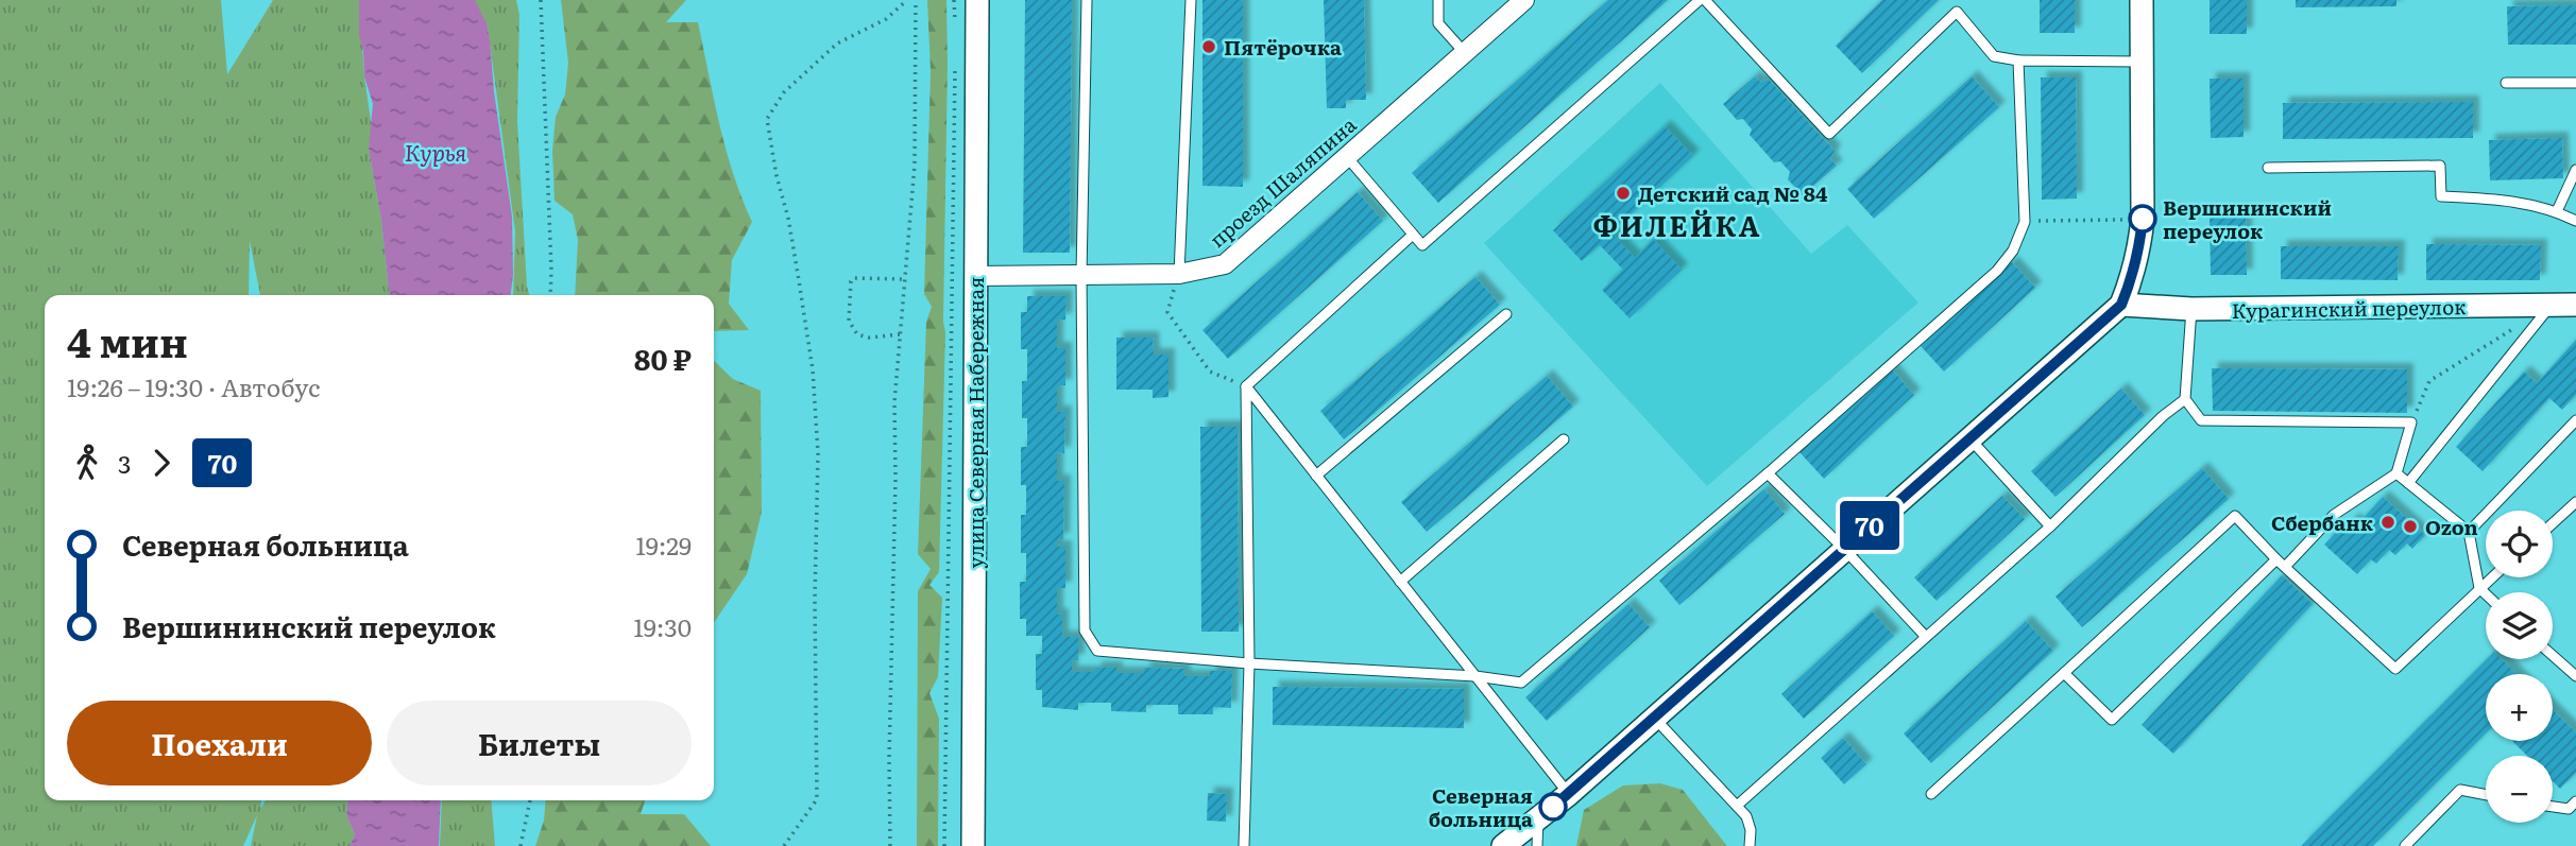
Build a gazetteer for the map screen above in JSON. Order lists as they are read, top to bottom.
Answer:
{
  "streets": {
    "street": ["проезд Шаляпина", "Курагинский переулок", "улица Северная Набережная"]
  },
  "crossings": [
    ["проезд Шаляпина", "улица Северная Набережная"]
  ],
  "districts": ["ФИЛЕЙКА"],
  "water": ["Курья"],
  "places": [
    "Пятёрочка",
    "Детский сад № 84",
    "Вершининский переулок",
    "Сбербанк",
    "Ozon",
    "Северная больница"
  ],
  "lines": ["bus line 70"],
  "page": {
    "on_map": "70",
    "heading": ["4 мин", "19:26 – 19:30 · Автобус", "80 ₽"],
    "legs": ["3", "70"],
    "list": [
      {
        "name": "Северная больница",
        "value": "19:29"
      },
      {
        "name": "Вершининский переулок",
        "value": "19:30"
      }
    ],
    "map_buttons": ["+", "−"],
    "buttons": ["Поехали", "Билеты"]
  }
}
